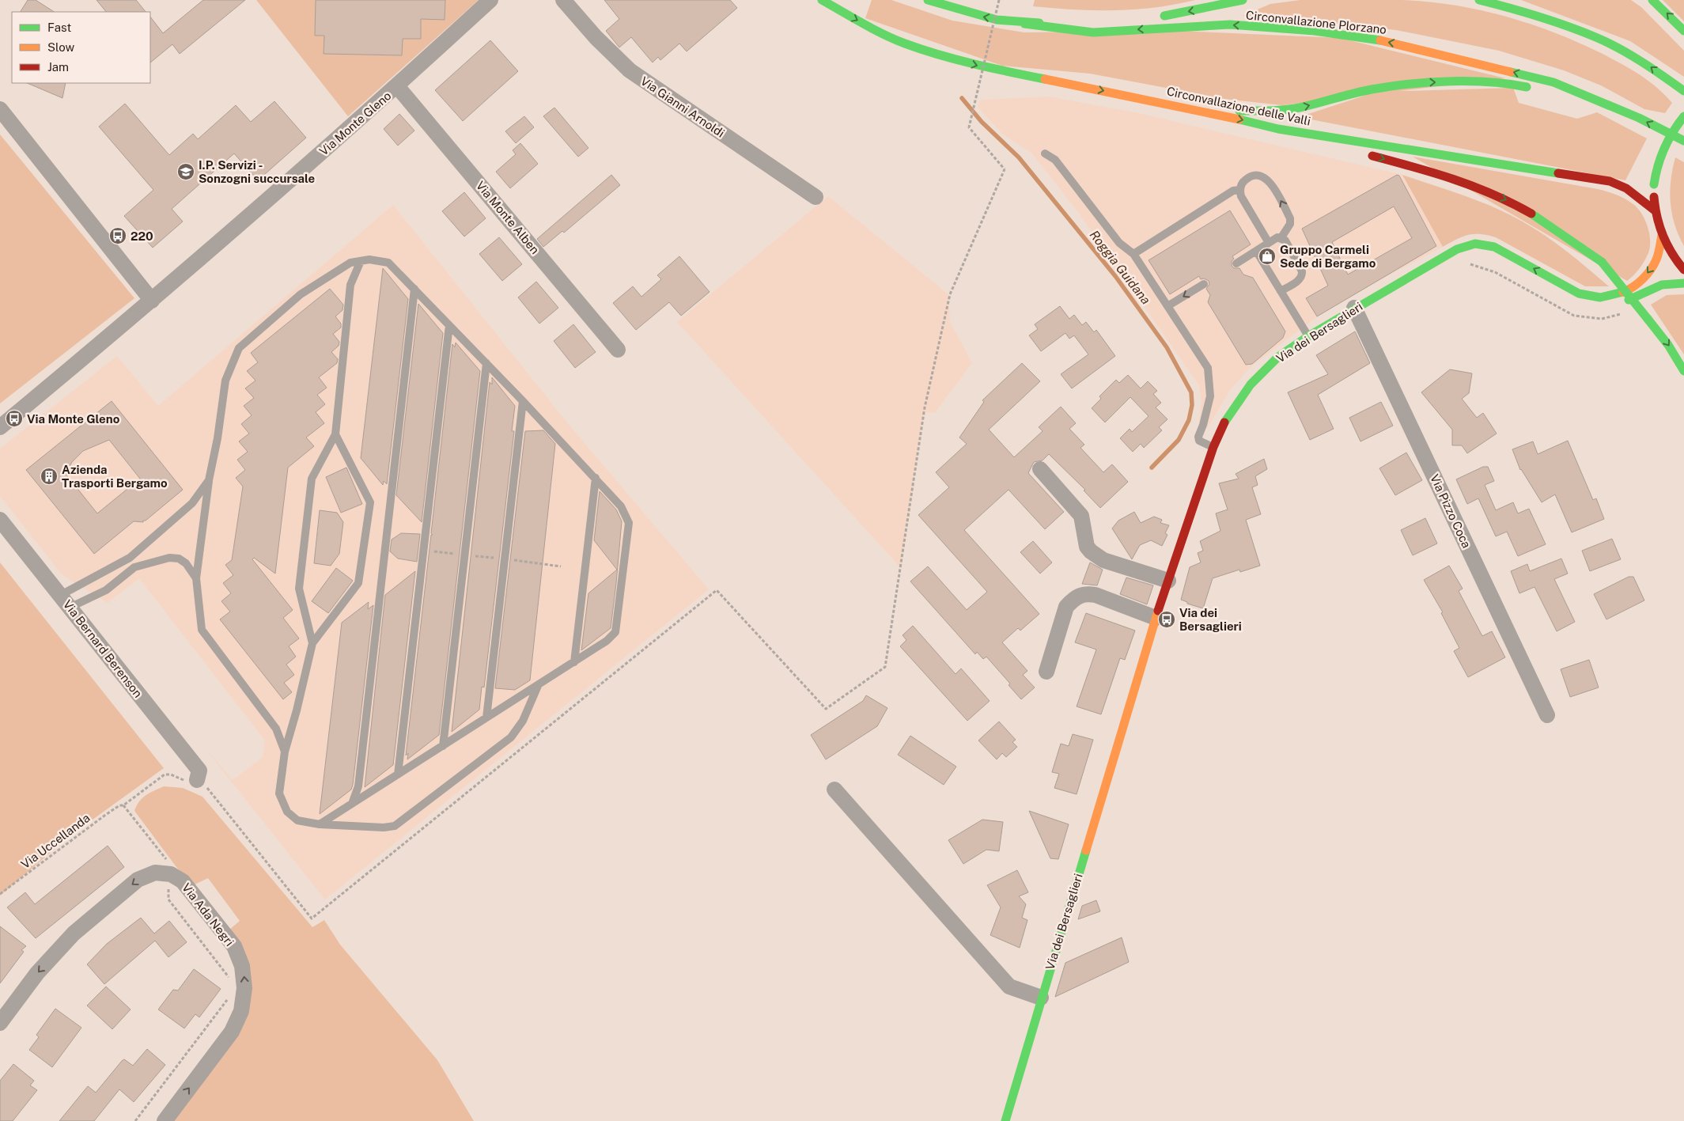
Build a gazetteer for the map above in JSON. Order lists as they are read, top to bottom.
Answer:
{
  "streets": {
    "main road": ["Circonvallazione Plorzano", "Circonvallazione delle Valli", "Via dei Bersaglieri"],
    "street": [
      "Via Gianni Arnoldi",
      "Via Monte Gleno",
      "Via Monte Alben",
      "Via Pizzo Coca",
      "Via Bernard Berenson",
      "Via Ada Negri"
    ],
    "path": ["Via Uccellanda"]
  },
  "crossings": [
    ["Via Monte Gleno", "Via Monte Alben"],
    ["Via dei Bersaglieri", "Via Pizzo Coca"],
    ["Via Bernard Berenson", "Via Uccellanda"]
  ],
  "water": ["Roggia Guidana"],
  "places": {
    "school or university": ["I.P. Servizi - Sonzogni succursale"],
    "bus stop": ["220", "Via Monte Gleno", "Via dei Bersaglieri"],
    "shop": ["Gruppo Carmeli Sede di Bergamo"],
    "building": ["Azienda Trasporti Bergamo"]
  },
  "legend": ["Fast", "Slow", "Jam"]
}
